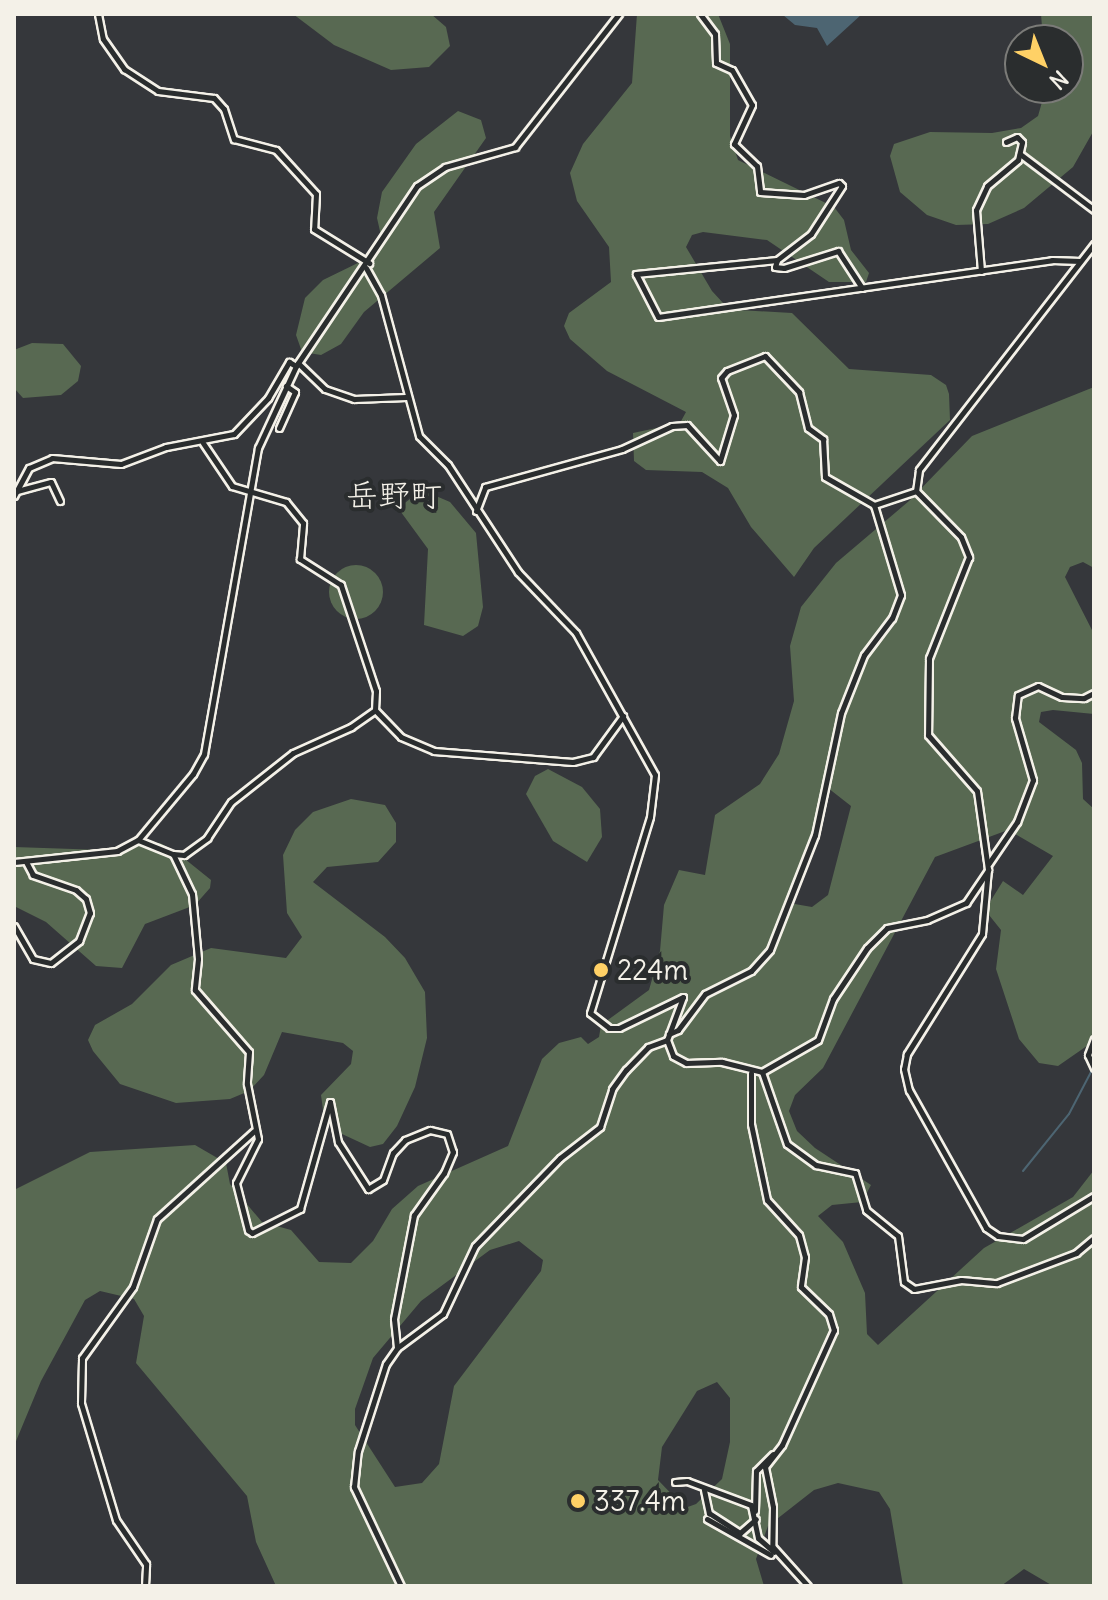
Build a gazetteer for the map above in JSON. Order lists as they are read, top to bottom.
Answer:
{
  "districts": ["岳野町"],
  "places": ["224m", "337.4m"],
  "north": "bottom right"
}
